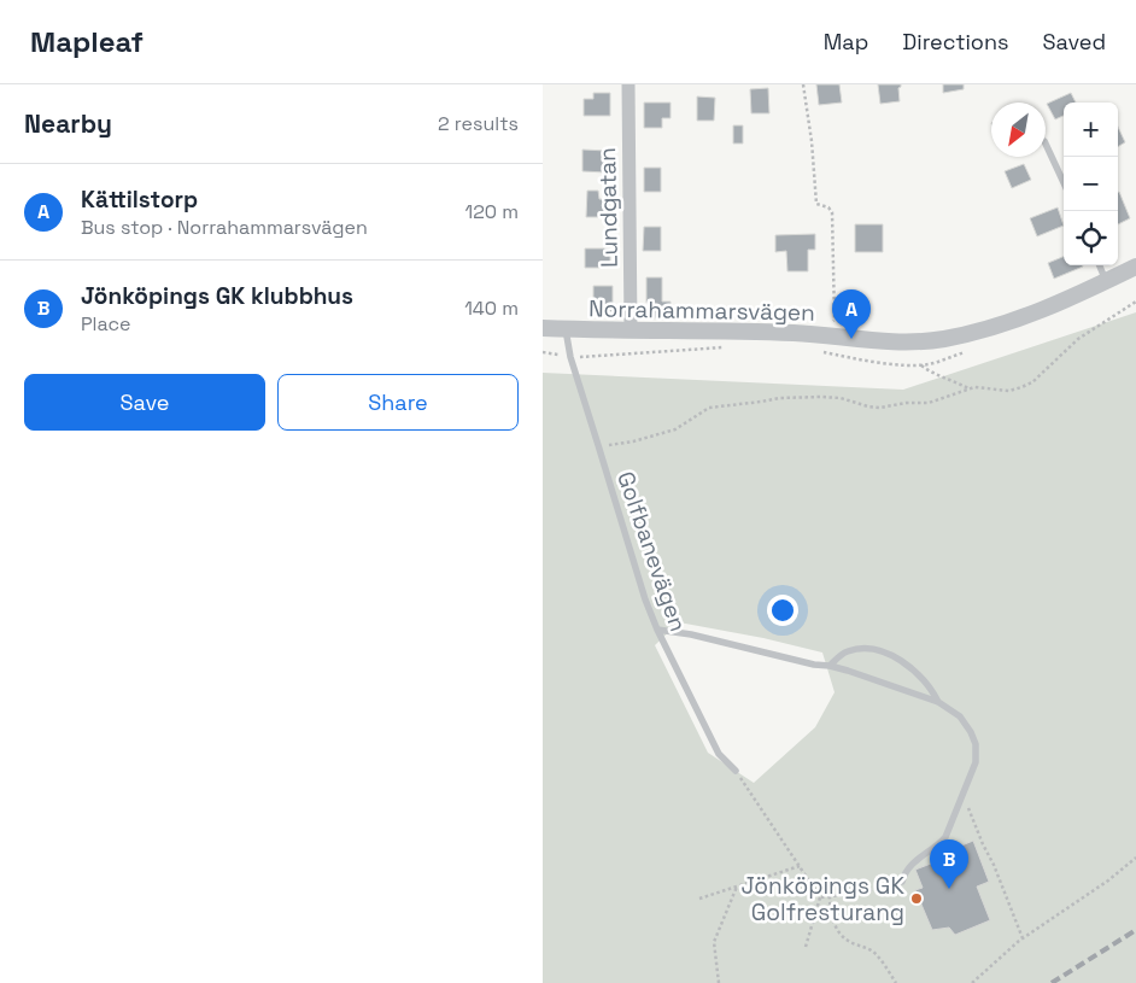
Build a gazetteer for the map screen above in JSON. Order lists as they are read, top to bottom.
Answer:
{
  "streets": {
    "street": ["Lundgatan", "Norrahammarsvägen"],
    "lane": ["Golfbanevägen"]
  },
  "crossings": [
    ["Lundgatan", "Norrahammarsvägen"],
    ["Norrahammarsvägen", "Golfbanevägen"]
  ],
  "places": ["Jönköpings GK Golfresturang"],
  "north": "bottom left",
  "page": {
    "header": "Mapleaf",
    "nav": ["Map", "Directions", "Saved"],
    "heading": ["Nearby", "2 results"],
    "map_buttons": ["+", "−"],
    "list": [
      {
        "mark": "A",
        "name": "Kättilstorp",
        "note": "Bus stop · Norrahammarsvägen",
        "value": "120 m"
      },
      {
        "mark": "B",
        "name": "Jönköpings GK klubbhus",
        "note": "Place",
        "value": "140 m"
      }
    ],
    "pins": ["A", "B"],
    "buttons": ["Save", "Share"]
  }
}
